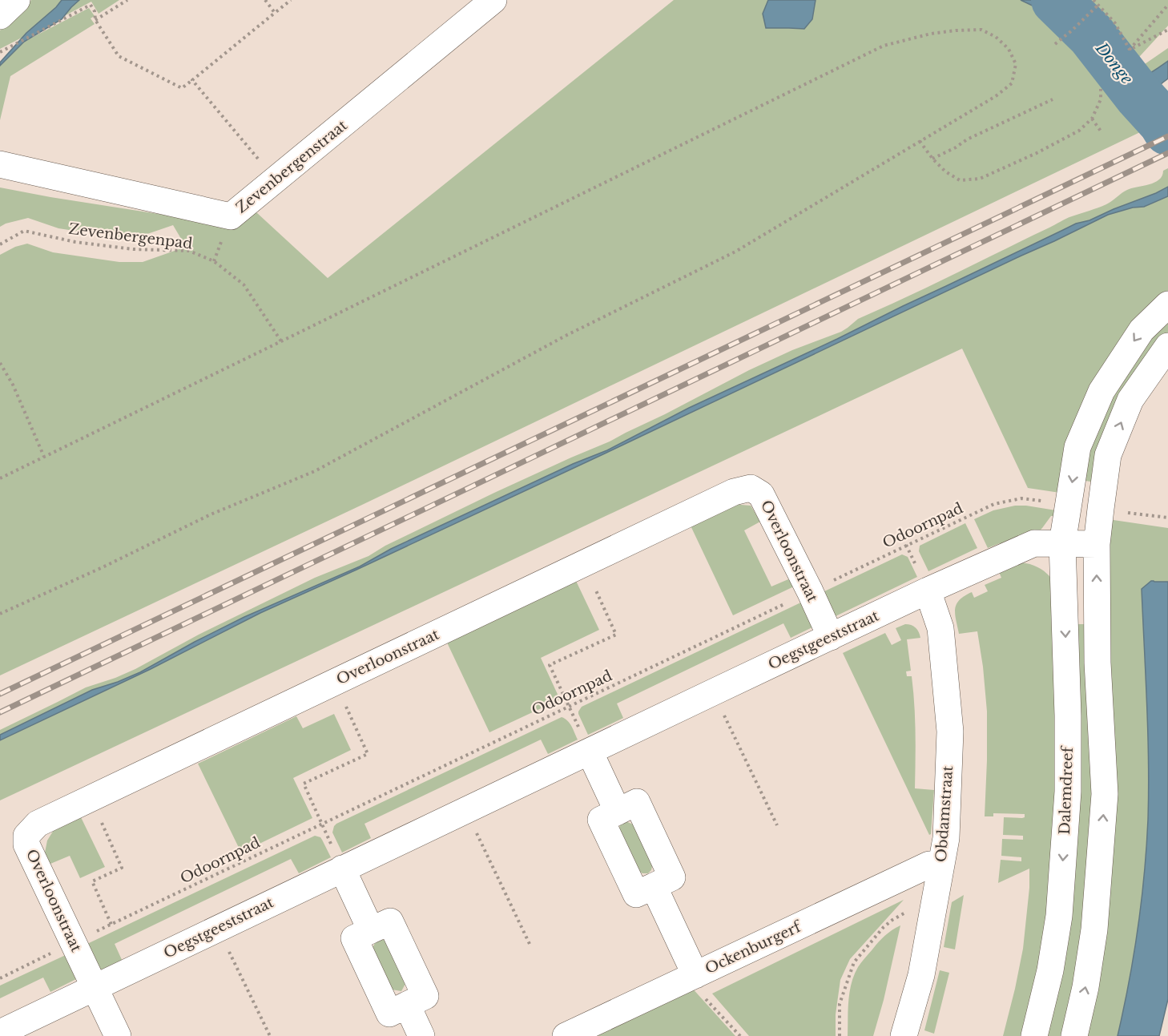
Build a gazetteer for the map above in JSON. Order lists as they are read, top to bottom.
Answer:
{
  "streets": {
    "street": [
      "Zevenbergenstraat",
      "Overloonstraat",
      "Oegstgeeststraat",
      "Dalemdreef",
      "Obdamstraat",
      "Ockenburgerf"
    ],
    "path": ["Zevenbergenpad", "Odoornpad"]
  },
  "crossings": [
    ["Odoornpad", "Overloonstraat"],
    ["Odoornpad", "Dalemdreef"],
    ["Overloonstraat", "Oegstgeeststraat"],
    ["Oegstgeeststraat", "Dalemdreef"],
    ["Oegstgeeststraat", "Obdamstraat"],
    ["Obdamstraat", "Ockenburgerf"]
  ],
  "water": ["Donge"]
}
